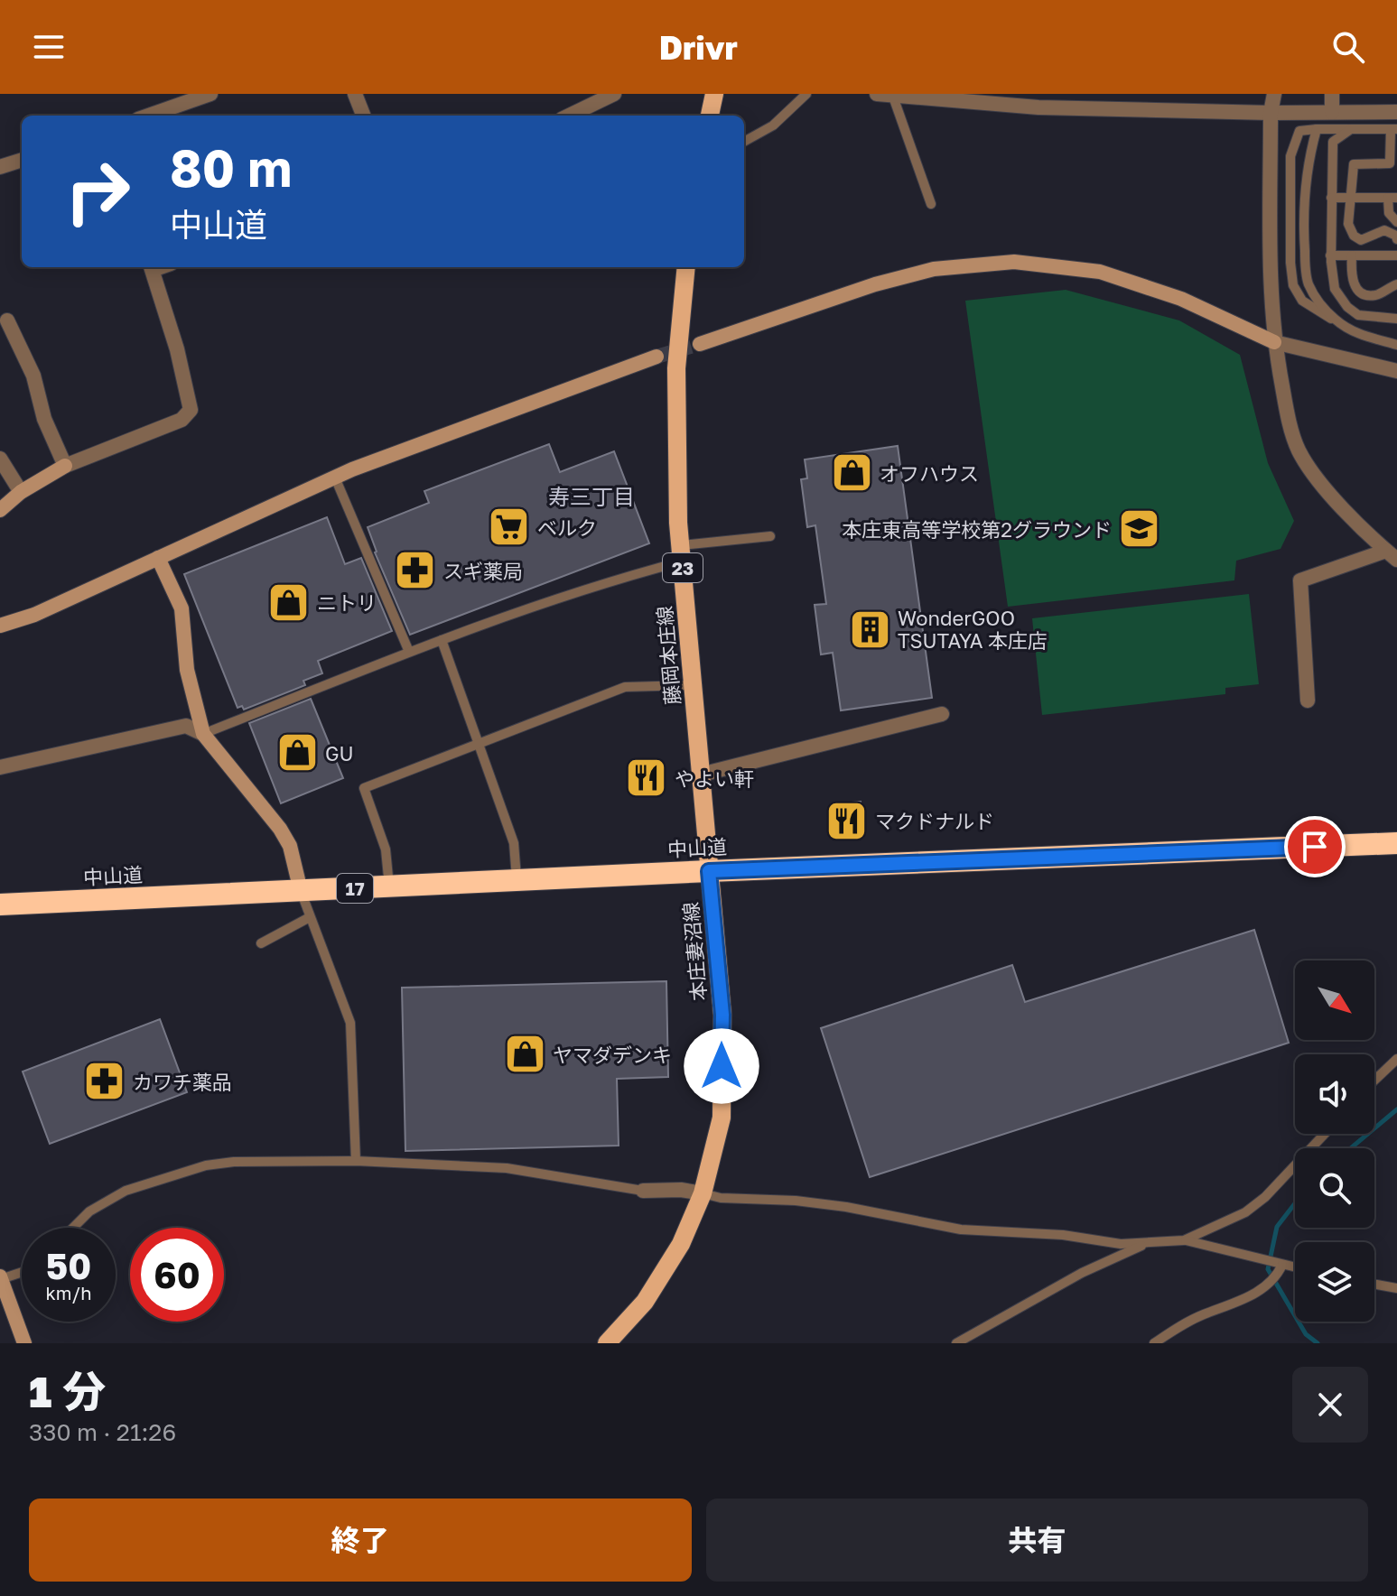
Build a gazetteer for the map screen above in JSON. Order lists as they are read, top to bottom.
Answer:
{
  "streets": {
    "highway": ["中山道", "17"],
    "main road": ["23", "藤岡本庄線", "本庄妻沼線"]
  },
  "crossings": [
    ["藤岡本庄線", "中山道"],
    ["藤岡本庄線", "本庄妻沼線"],
    ["中山道", "本庄妻沼線"]
  ],
  "districts": ["寿三丁目"],
  "places": {
    "shop": [
      "オフハウス",
      "ニトリ",
      "GU",
      "ヤマダデンキ"
    ],
    "supermarket": ["ベルク"],
    "school or university": ["本庄東高等学校第2グラウンド"],
    "pharmacy": ["スギ薬局", "カワチ薬品"],
    "building": ["WonderGOO TSUTAYA 本庄店"],
    "restaurant": ["やよい軒", "マクドナルド"]
  },
  "north": "bottom right",
  "page": {
    "header": "Drivr",
    "turn": ["80 m", "中山道"],
    "speed": "50 km/h",
    "limit": "60",
    "heading": ["1 分", "330 m · 21:26"],
    "buttons": ["終了", "共有"]
  }
}
